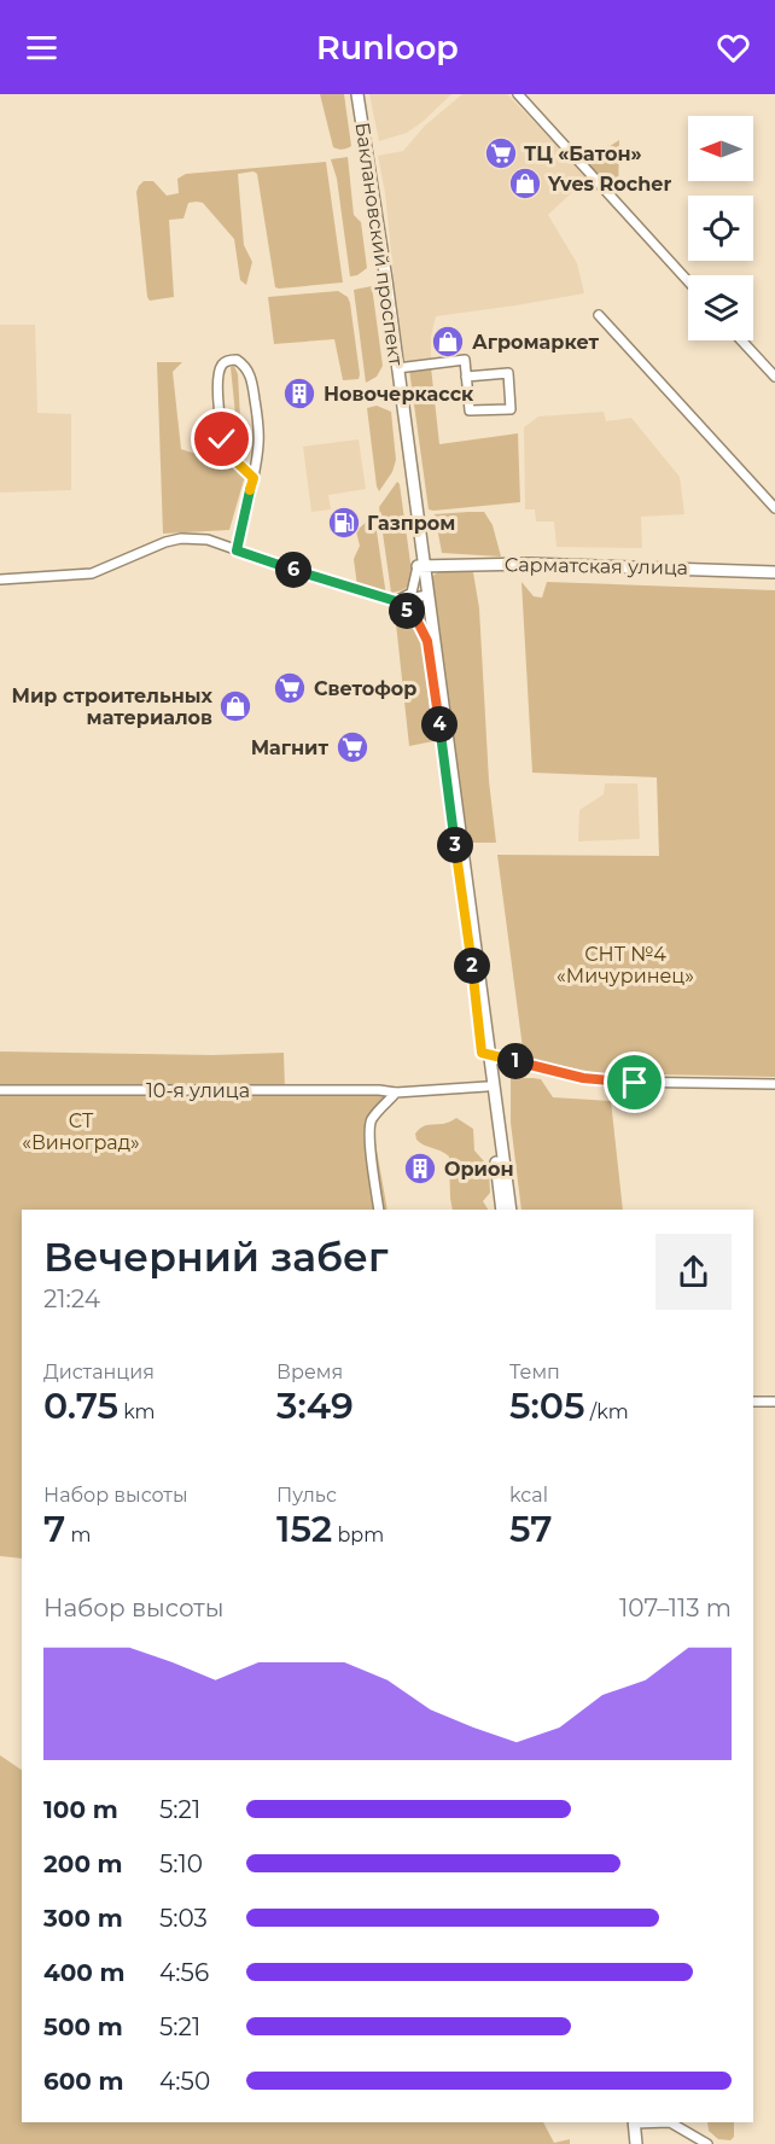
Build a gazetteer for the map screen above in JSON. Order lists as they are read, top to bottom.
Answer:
{
  "streets": {
    "main road": ["Баклановский проспект", "Сарматская улица"],
    "street": ["10-я улица"]
  },
  "crossings": [
    ["Баклановский проспект", "Сарматская улица"],
    ["Баклановский проспект", "10-я улица"]
  ],
  "parks": ["СНТ №4 «Мичуринец»", "СТ «Виноград»"],
  "places": {
    "supermarket": ["ТЦ «Батон»", "Светофор", "Магнит"],
    "shop": ["Yves Rocher", "Агромаркет", "Мир строительных материалов"],
    "building": ["Новочеркасск", "Орион"],
    "fuel station": ["Газпром"]
  },
  "north": "left",
  "page": {
    "header": "Runloop",
    "pins": [
      "6",
      "5",
      "4",
      "3",
      "2",
      "1"
    ],
    "heading": ["Вечерний забег", "21:24"],
    "stats": [
      ["Дистанция", "0.75 km"],
      ["Время", "3:49"],
      ["Темп", "5:05 /km"],
      ["Набор высоты", "7 m"],
      ["Пульс", "152 bpm"],
      ["kcal", "57"]
    ],
    "chart": ["Набор высоты", "107–113 m"],
    "list": [
      {
        "name": "100 m",
        "note": "5:21"
      },
      {
        "name": "200 m",
        "note": "5:10"
      },
      {
        "name": "300 m",
        "note": "5:03"
      },
      {
        "name": "400 m",
        "note": "4:56"
      },
      {
        "name": "500 m",
        "note": "5:21"
      },
      {
        "name": "600 m",
        "note": "4:50"
      }
    ]
  }
}
